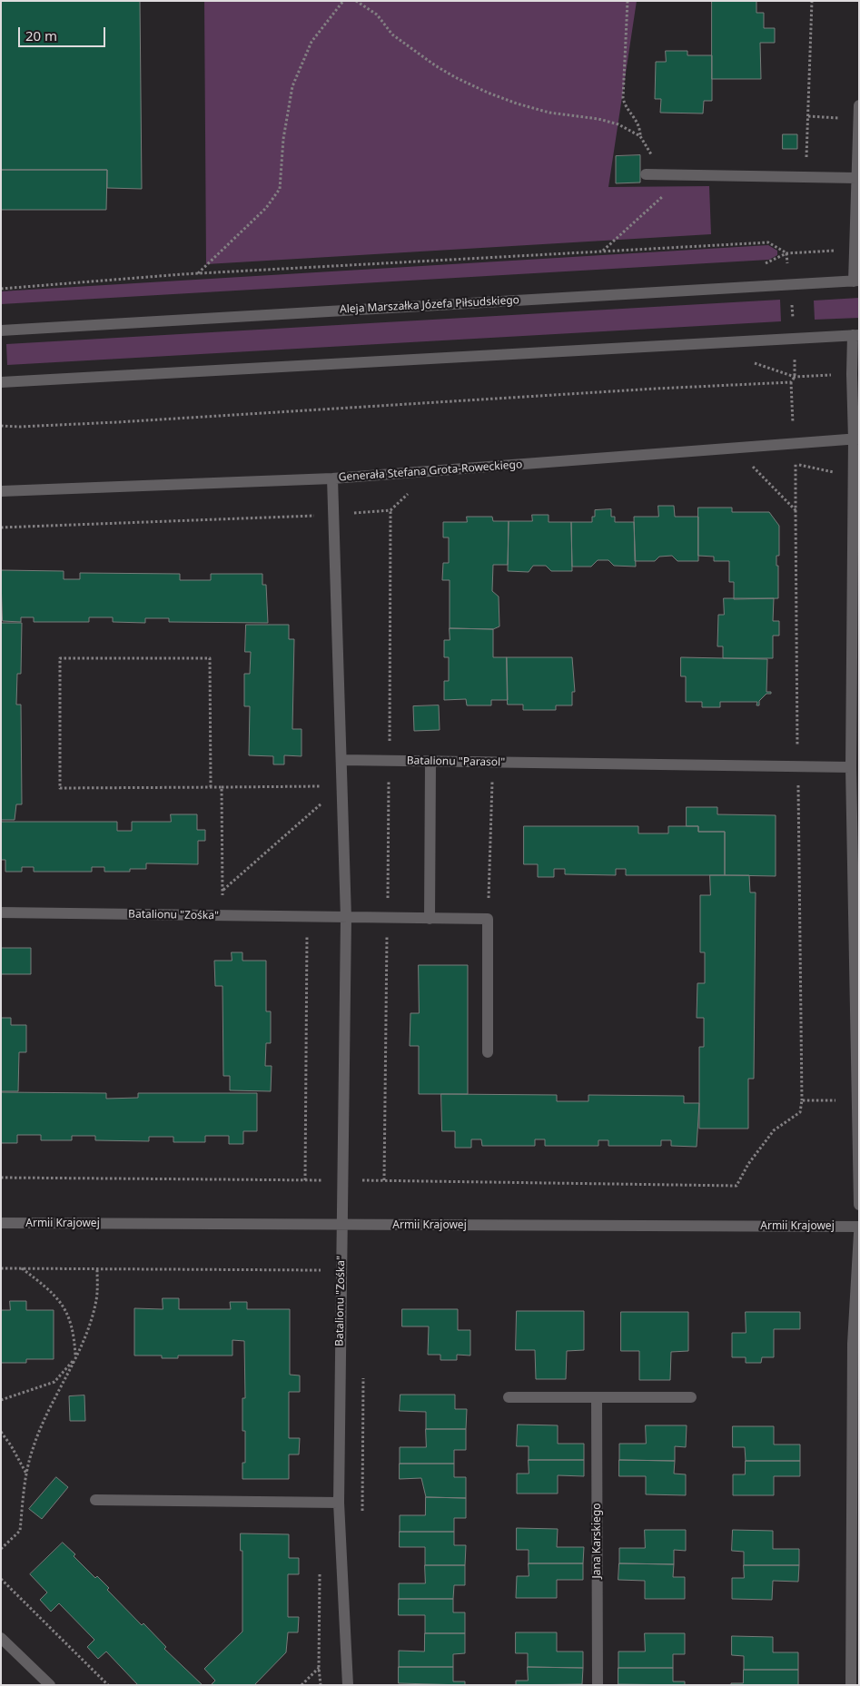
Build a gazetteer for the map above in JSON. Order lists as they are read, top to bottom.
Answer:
{
  "streets": {
    "street": [
      "Aleja Marszałka Józefa Piłsudskiego",
      "Generała Stefana Grota-Roweckiego",
      "Batalionu \"Parasol\"",
      "Batalionu \"Zośka\"",
      "Armii Krajowej",
      "Jana Karskiego"
    ]
  },
  "crossings": [
    ["Batalionu \"Parasol\"", "Batalionu \"Zośka\""],
    ["Batalionu \"Zośka\"", "Armii Krajowej"]
  ],
  "scale_bar": "20 m"
}
